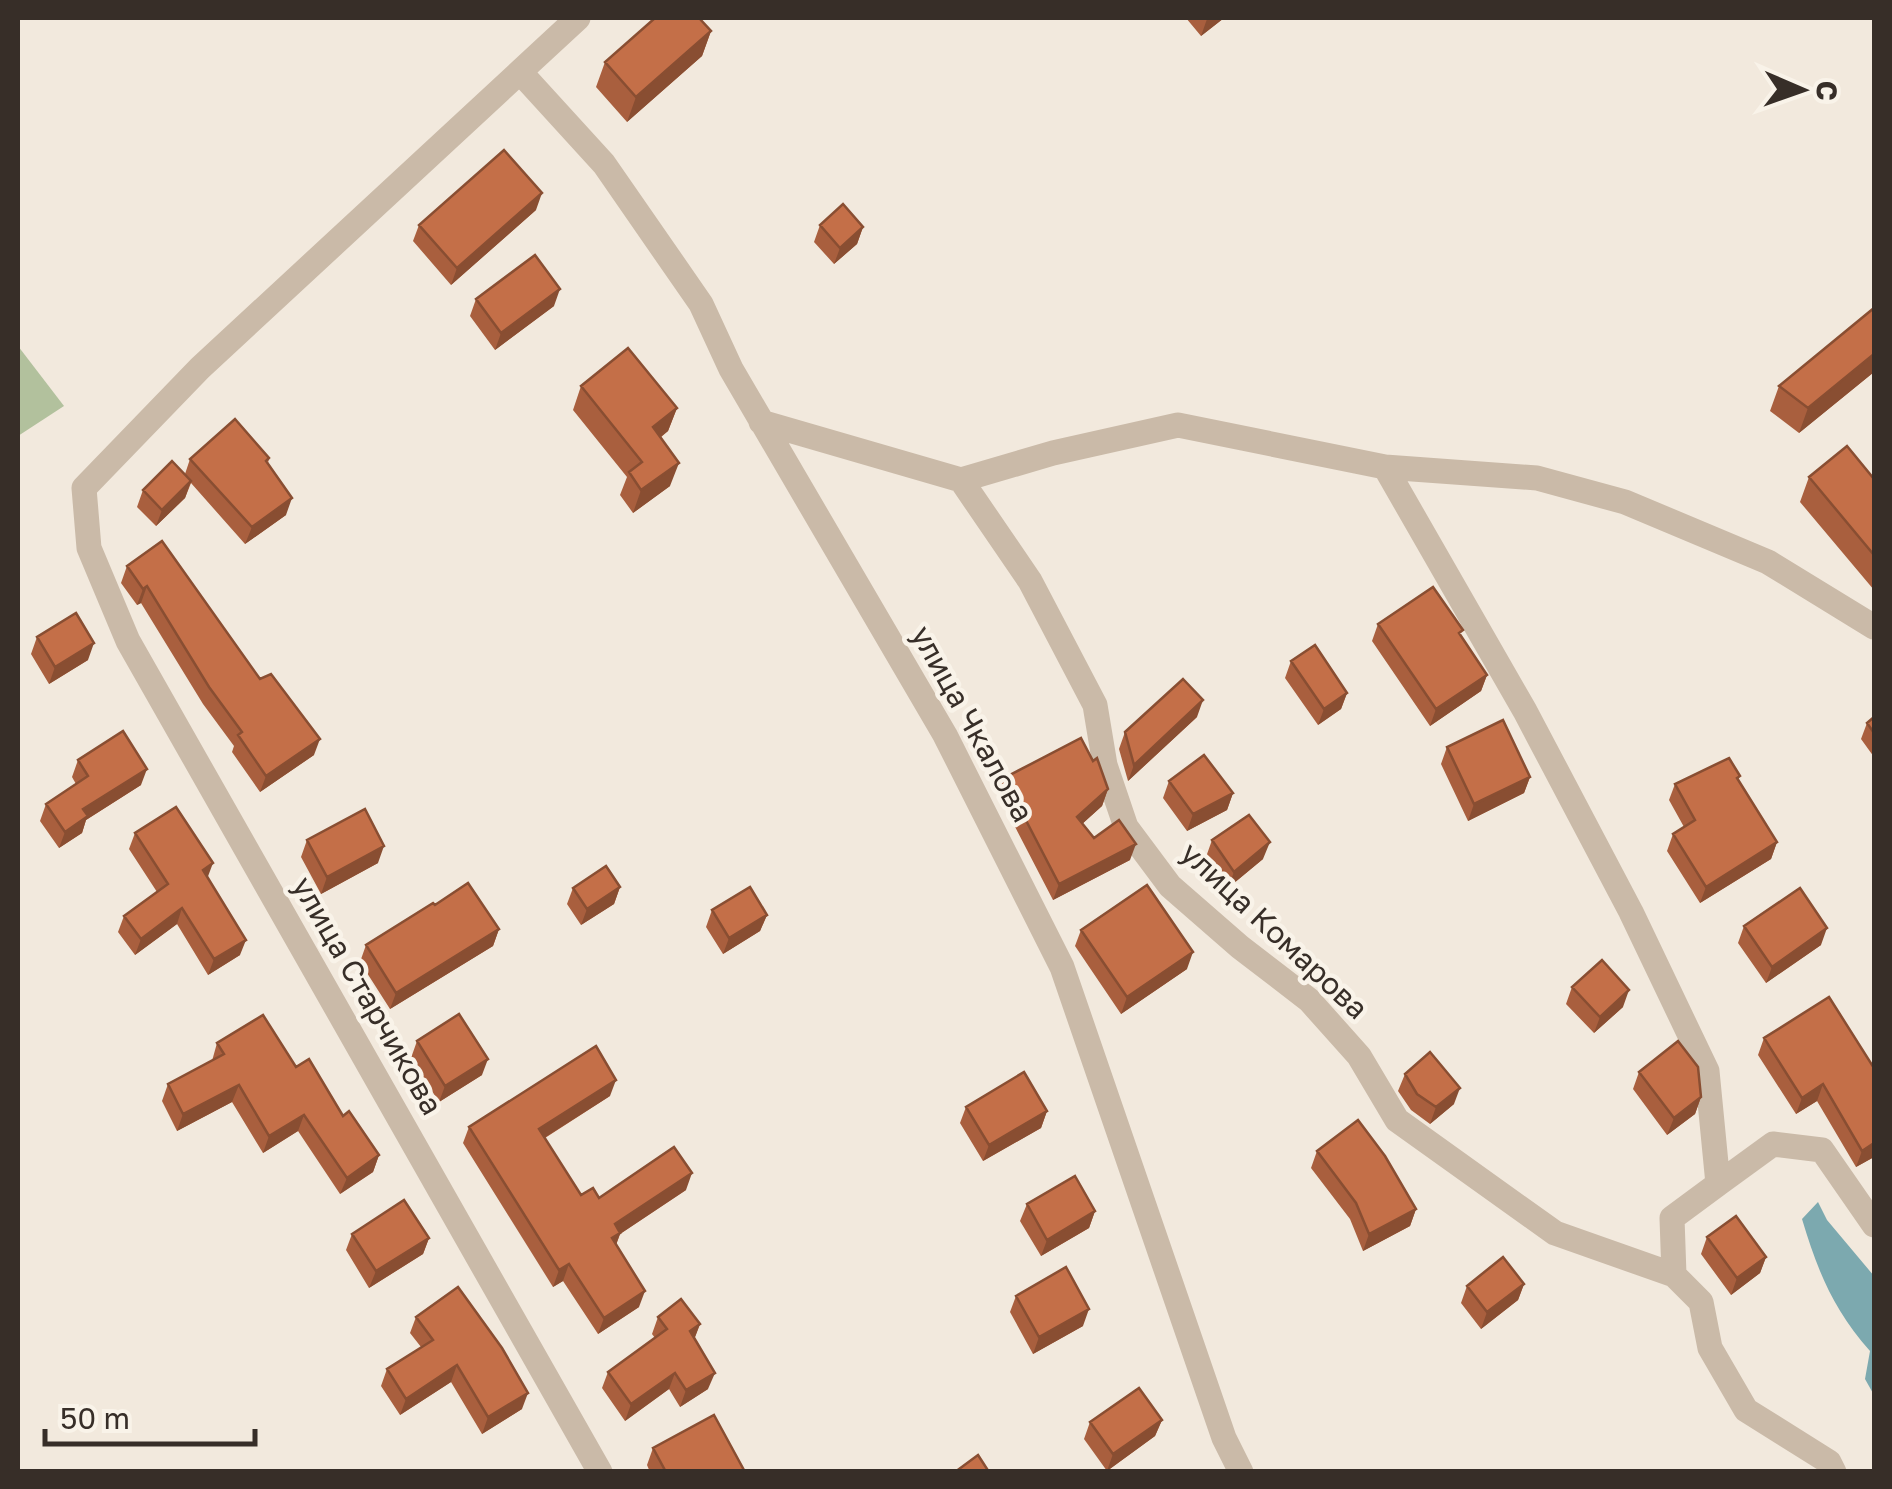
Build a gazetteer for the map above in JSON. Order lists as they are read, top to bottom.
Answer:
{
  "streets": {
    "street": ["улица Чкалова", "улица Комарова", "улица Старчикова"]
  },
  "crossings": [
    ["улица Чкалова", "улица Старчикова"]
  ],
  "scale_bar": "50 m",
  "north": "right"
}
